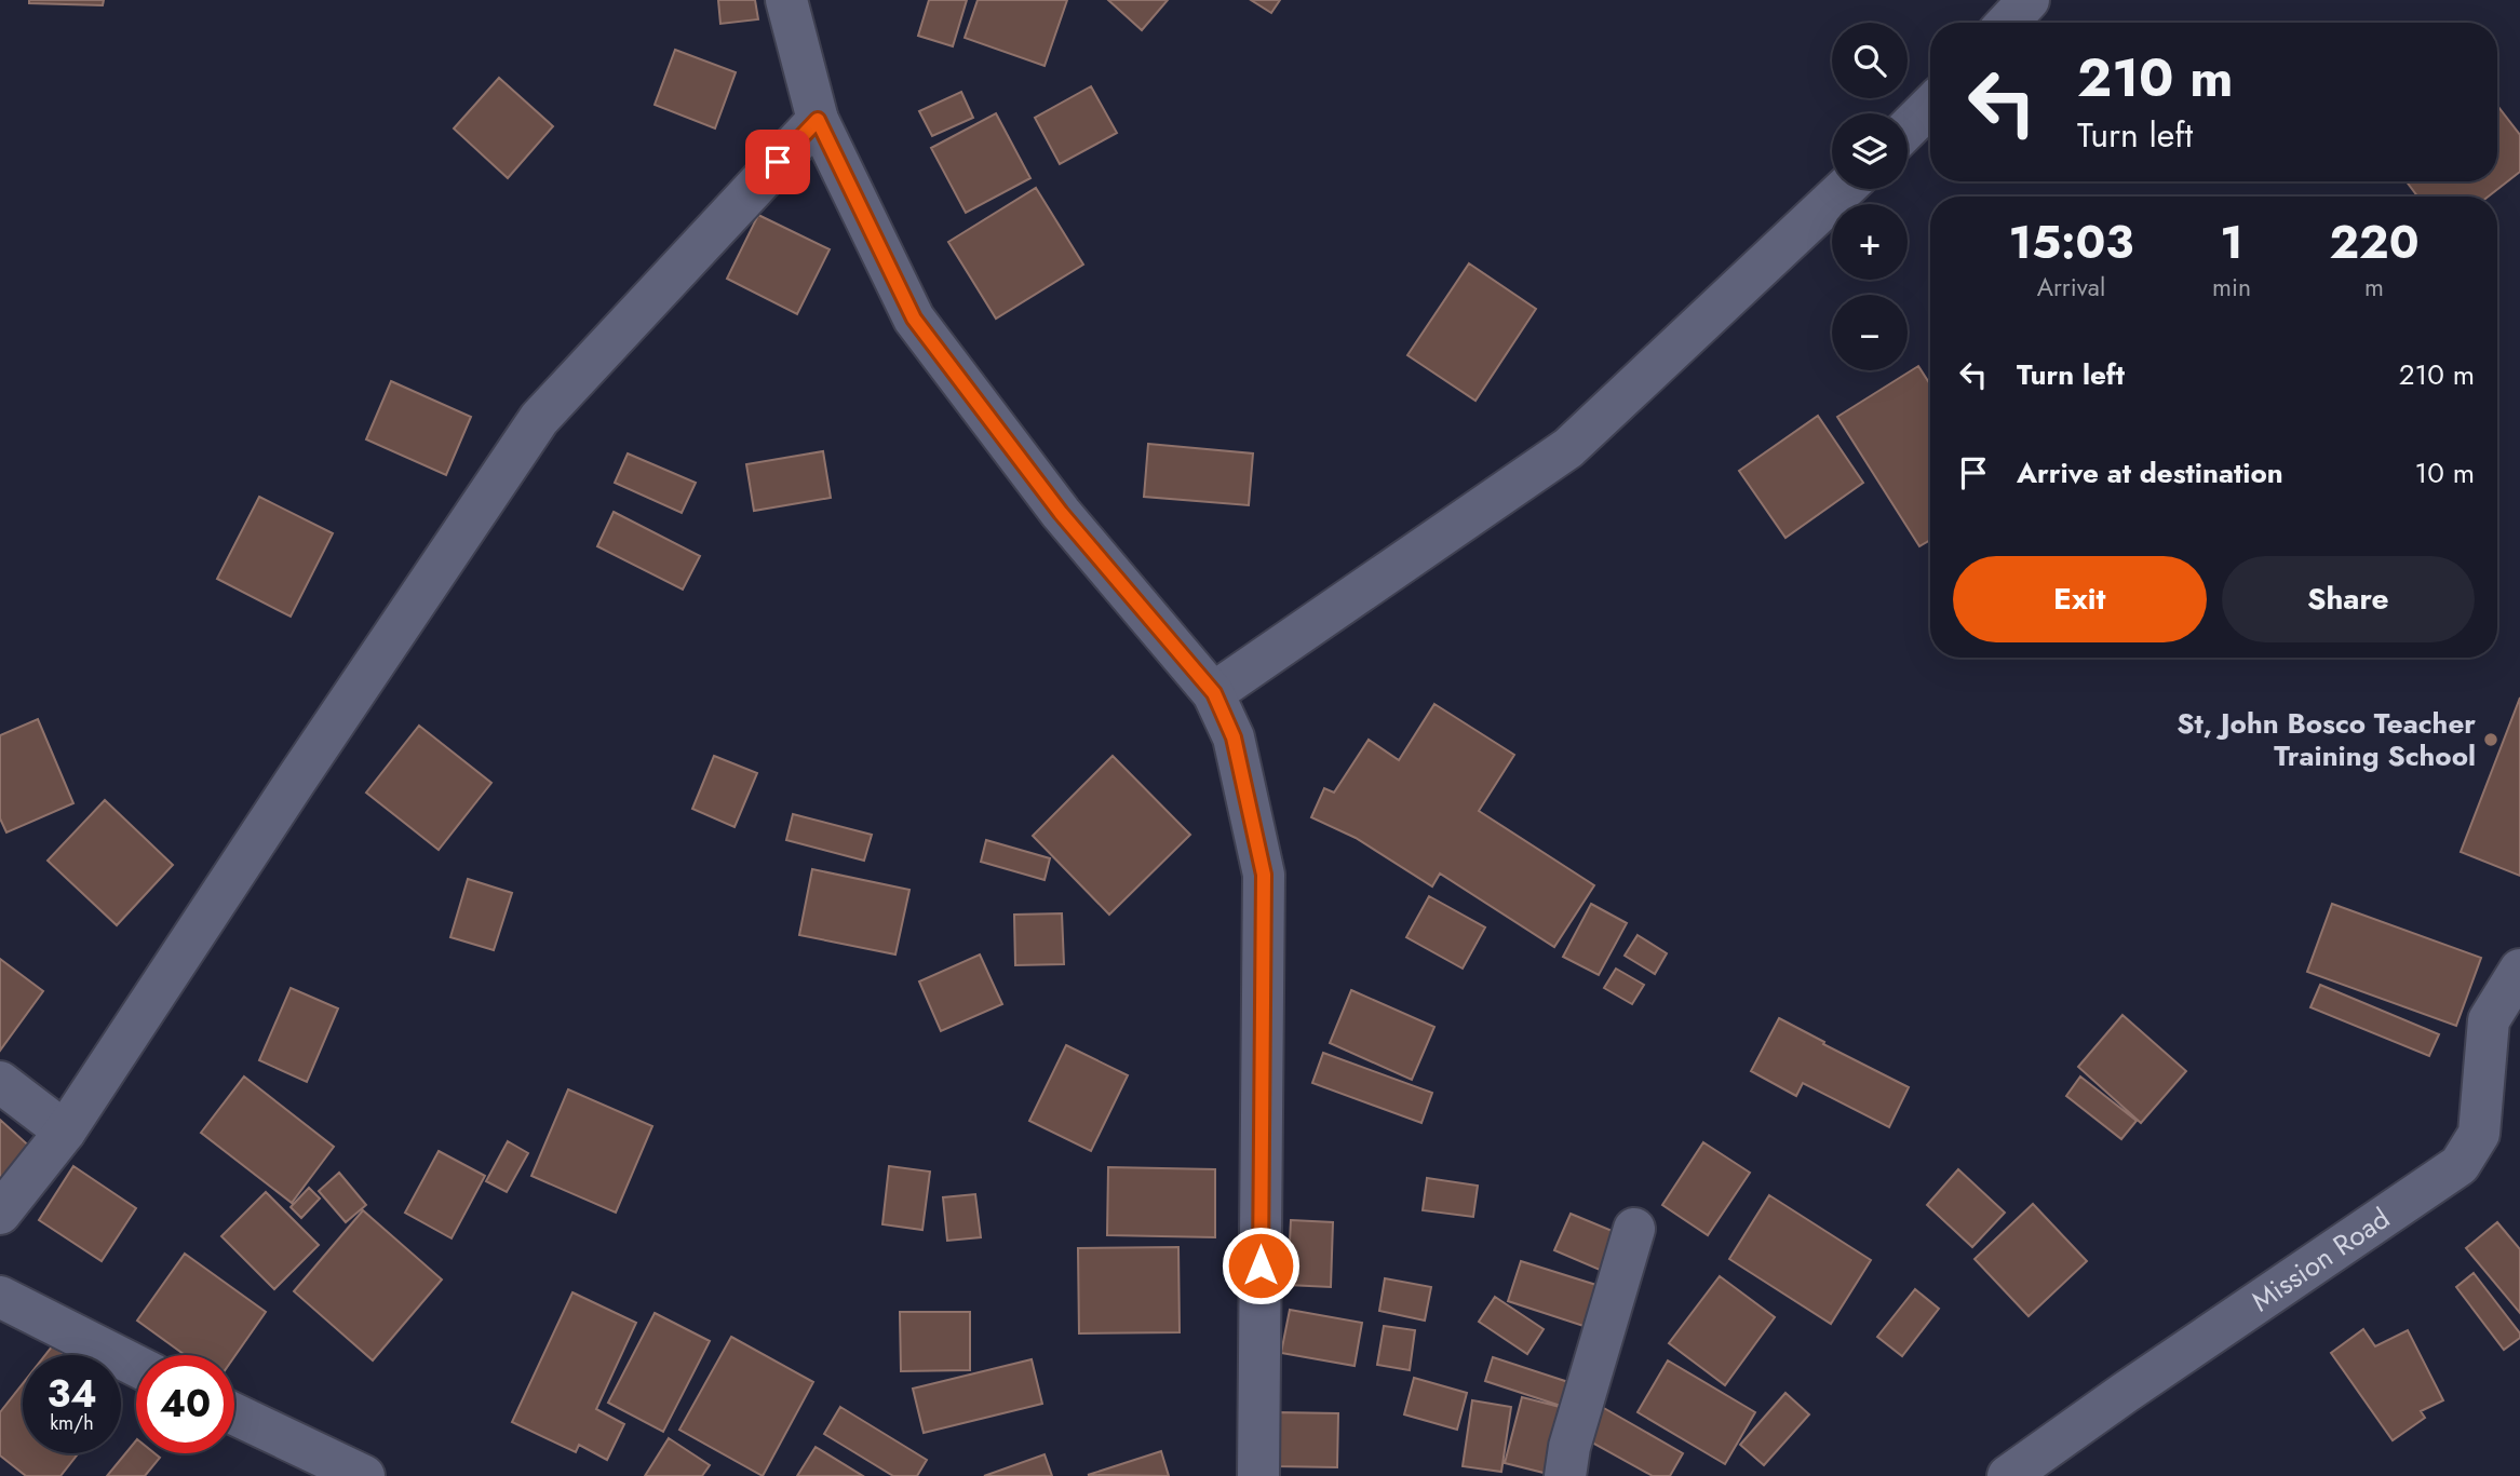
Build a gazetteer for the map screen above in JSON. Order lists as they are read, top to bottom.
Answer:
{
  "streets": {
    "street": ["Mission Road"]
  },
  "places": ["St, John Bosco Teacher Training School"],
  "page": {
    "map_buttons": ["+", "−"],
    "turn": ["210 m", "Turn left"],
    "eta": [
      "15:03",
      "Arrival",
      "1",
      "min",
      "220",
      "m"
    ],
    "list": [
      {
        "name": "Turn left",
        "value": "210 m"
      },
      {
        "name": "Arrive at destination",
        "value": "10 m"
      }
    ],
    "buttons": ["Exit", "Share"],
    "speed": "34 km/h",
    "limit": "40"
  }
}
